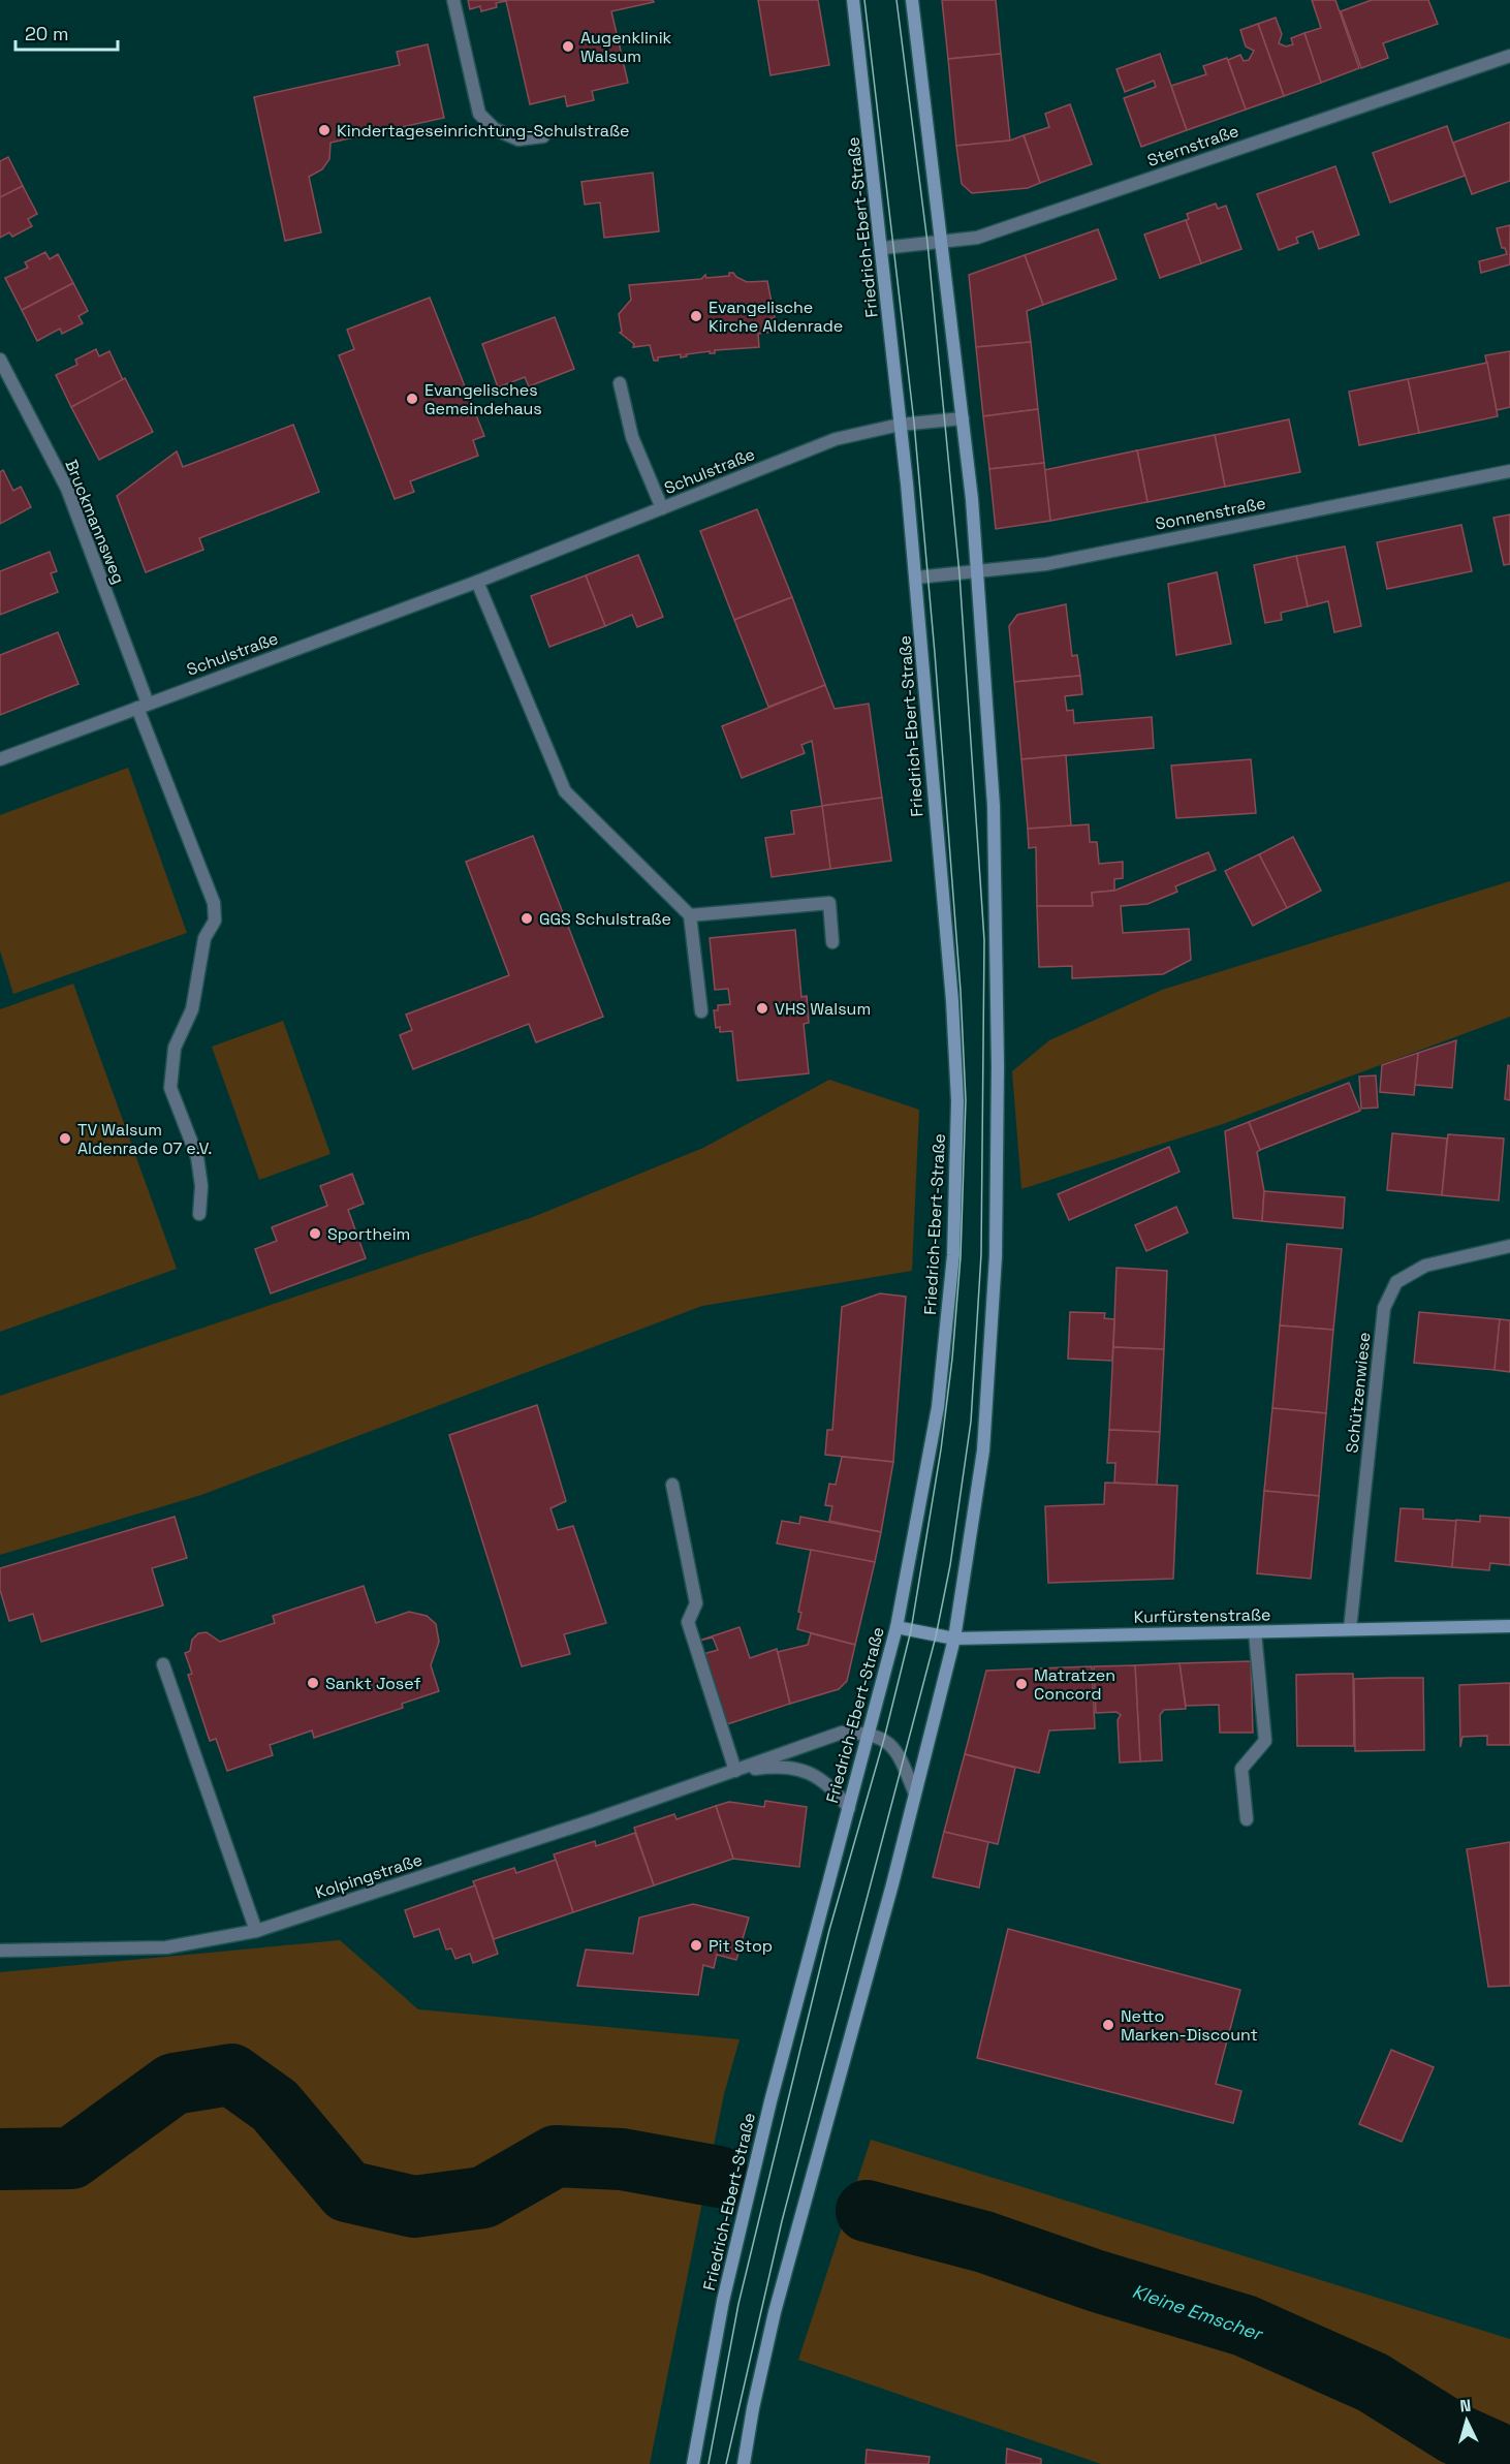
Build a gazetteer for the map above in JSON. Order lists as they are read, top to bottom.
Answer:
{
  "streets": {
    "main road": ["Friedrich-Ebert-Straße", "Kurfürstenstraße"],
    "street": [
      "Sternstraße",
      "Schulstraße",
      "Sonnenstraße",
      "Bruckmannsweg",
      "Schützenwiese",
      "Kolpingstraße"
    ]
  },
  "crossings": [
    ["Sternstraße", "Friedrich-Ebert-Straße"],
    ["Friedrich-Ebert-Straße", "Schulstraße"],
    ["Friedrich-Ebert-Straße", "Sonnenstraße"],
    ["Friedrich-Ebert-Straße", "Kurfürstenstraße"],
    ["Friedrich-Ebert-Straße", "Kolpingstraße"],
    ["Schulstraße", "Bruckmannsweg"],
    ["Schützenwiese", "Kurfürstenstraße"]
  ],
  "water": ["Kleine Emscher"],
  "places": [
    "Augenklinik Walsum",
    "Kindertageseinrichtung-Schulstraße",
    "Evangelische Kirche Aldenrade",
    "Evangelisches Gemeindehaus",
    "GGS Schulstraße",
    "VHS Walsum",
    "TV Walsum Aldenrade 07 e.V.",
    "Sportheim",
    "Sankt Josef",
    "Matratzen Concord",
    "Pit Stop",
    "Netto Marken-Discount"
  ],
  "scale_bar": "20 m",
  "north": "top"
}
